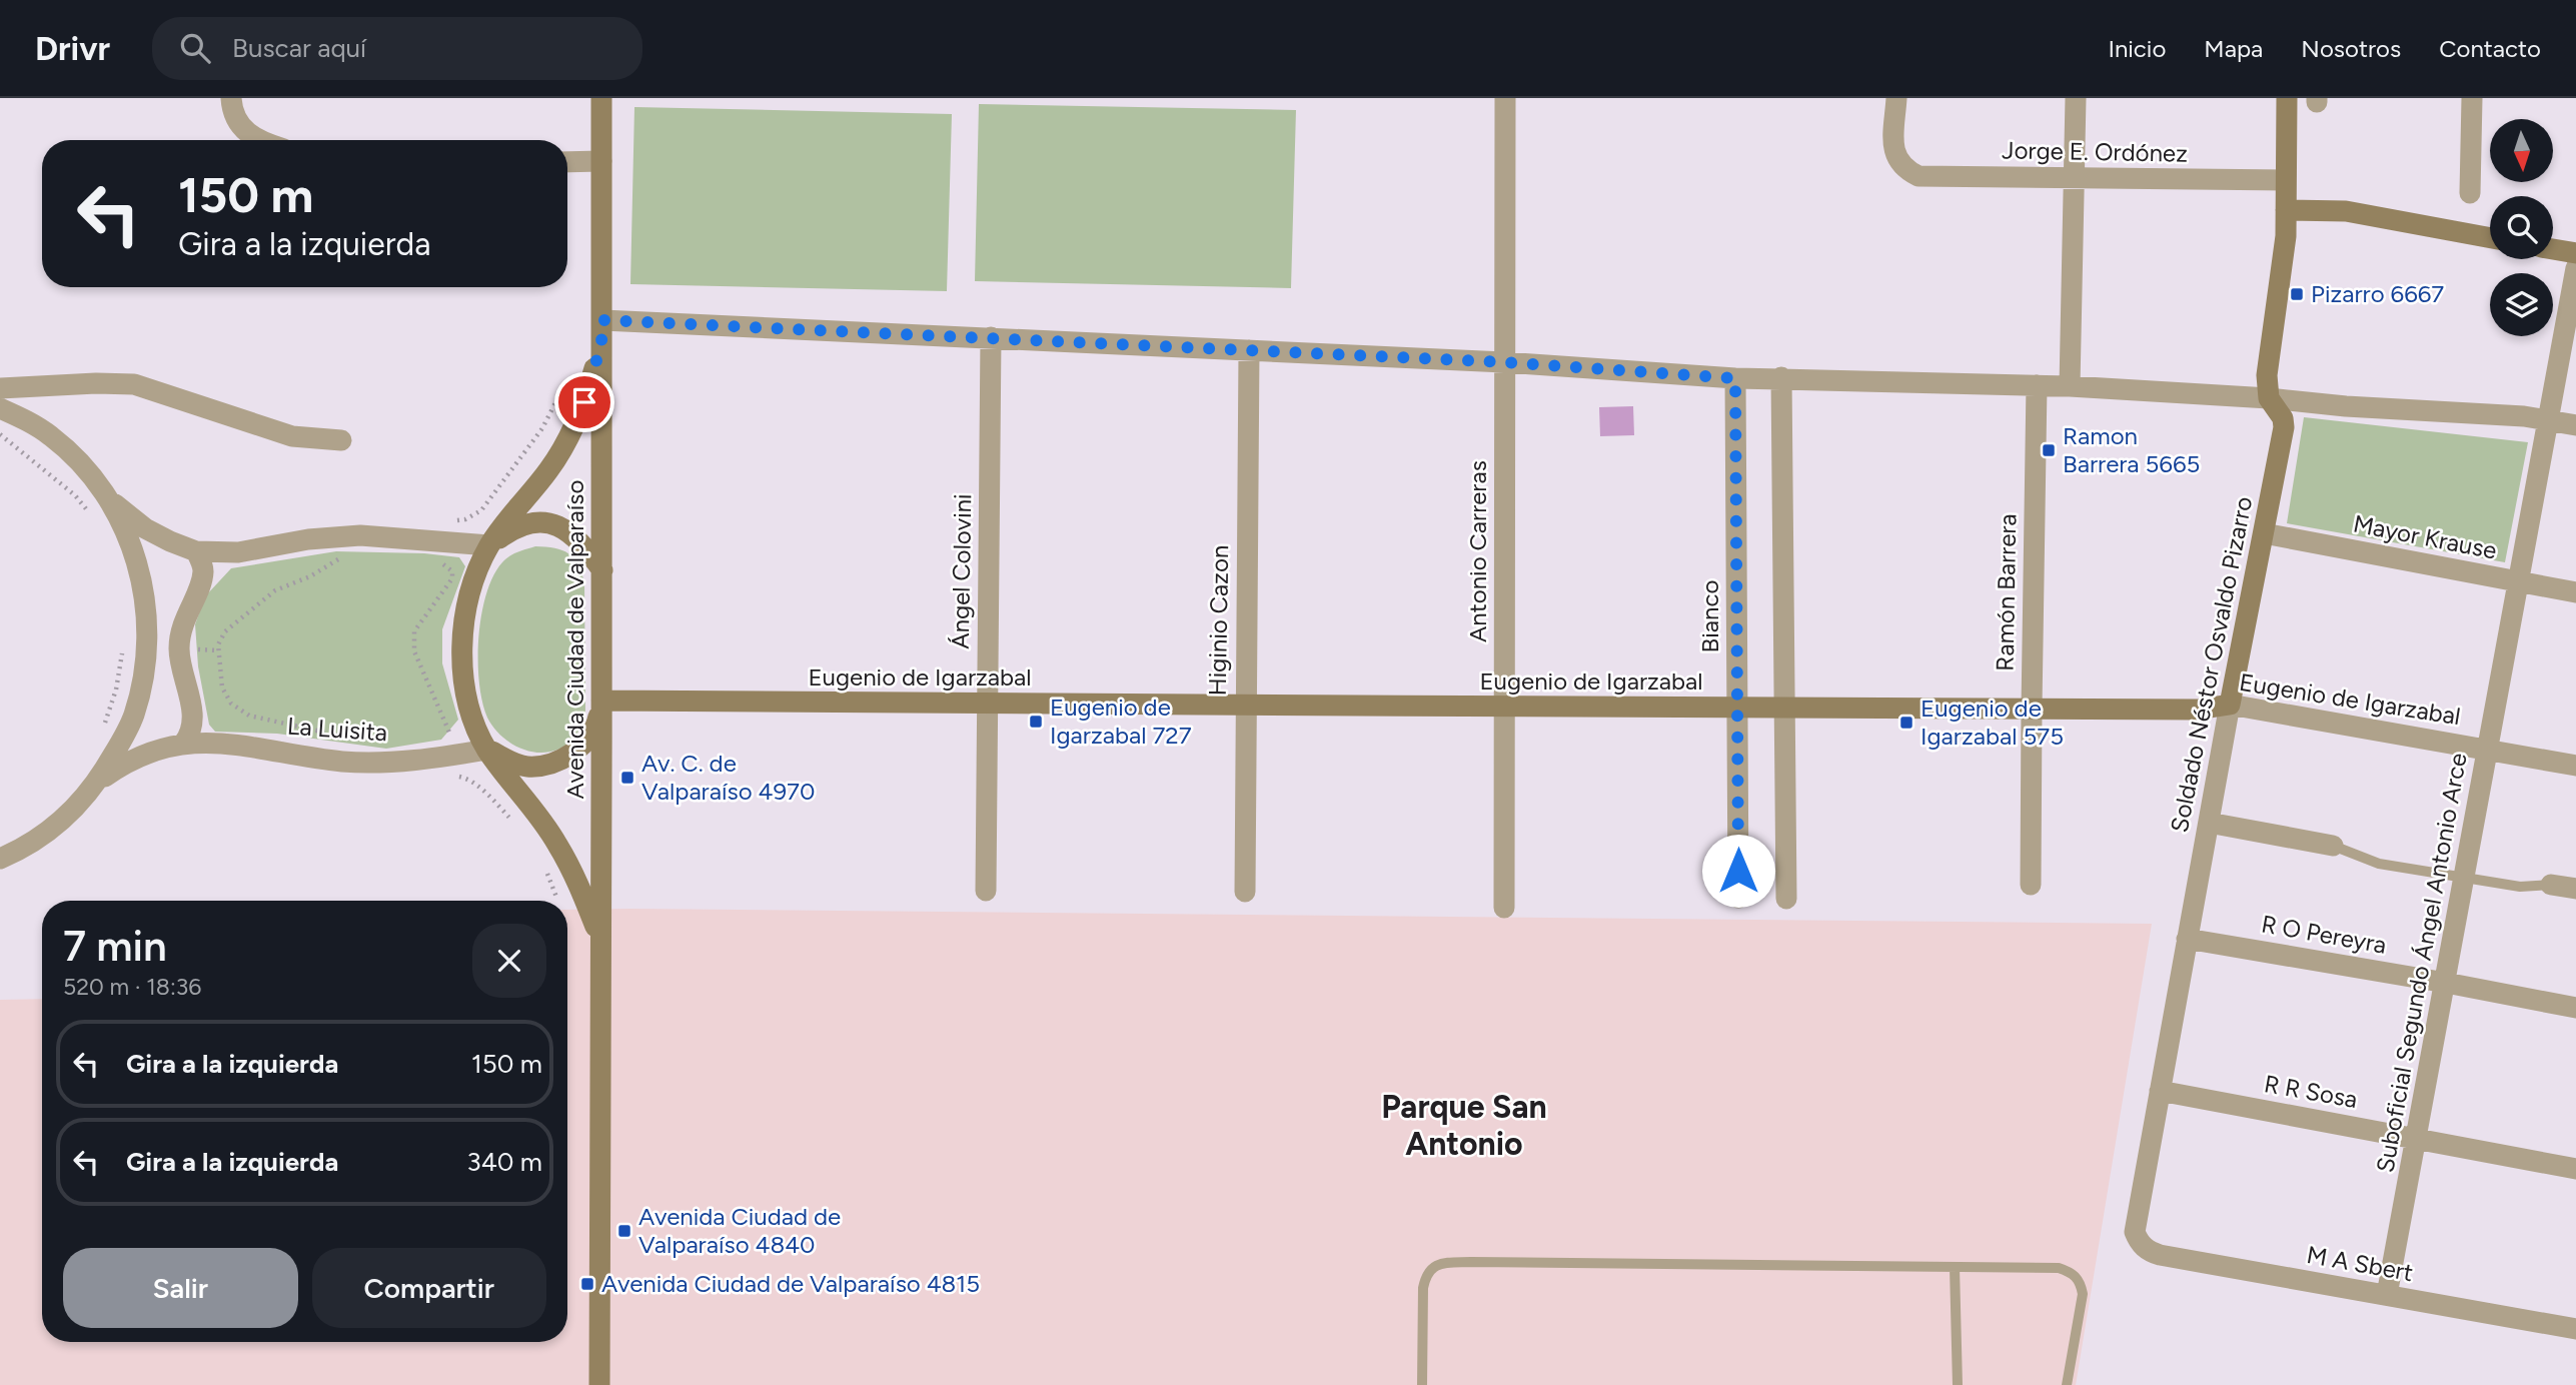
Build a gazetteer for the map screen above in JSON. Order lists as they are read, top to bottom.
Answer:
{
  "streets": {
    "street": [
      "Jorge E. Ordónez",
      "Mayor Krause",
      "Antonio Carreras",
      "Ángel Colovini",
      "Ramón Barrera",
      "Bianco",
      "Higinio Cazon",
      "Avenida Ciudad de Valparaíso",
      "Soldado Néstor Osvaldo Pizarro",
      "Eugenio de Igarzabal",
      "La Luisita",
      "R O Pereyra",
      "Suboficial Segundo Ángel Antonio Arce",
      "R R Sosa",
      "M A Sbert"
    ]
  },
  "crossings": [
    ["Jorge E. Ordónez", "Soldado Néstor Osvaldo Pizarro"],
    ["Mayor Krause", "Soldado Néstor Osvaldo Pizarro"],
    ["Mayor Krause", "Suboficial Segundo Ángel Antonio Arce"],
    ["Antonio Carreras", "Eugenio de Igarzabal"],
    ["Ángel Colovini", "Eugenio de Igarzabal"],
    ["Ramón Barrera", "Eugenio de Igarzabal"],
    ["Bianco", "Eugenio de Igarzabal"],
    ["Higinio Cazon", "Eugenio de Igarzabal"],
    ["Avenida Ciudad de Valparaíso", "Eugenio de Igarzabal"],
    ["Avenida Ciudad de Valparaíso", "La Luisita"],
    ["Soldado Néstor Osvaldo Pizarro", "Eugenio de Igarzabal"],
    ["Soldado Néstor Osvaldo Pizarro", "R O Pereyra"],
    ["Soldado Néstor Osvaldo Pizarro", "R R Sosa"],
    ["Soldado Néstor Osvaldo Pizarro", "M A Sbert"],
    ["Eugenio de Igarzabal", "La Luisita"],
    ["Eugenio de Igarzabal", "Suboficial Segundo Ángel Antonio Arce"],
    ["R O Pereyra", "Suboficial Segundo Ángel Antonio Arce"],
    ["Suboficial Segundo Ángel Antonio Arce", "R R Sosa"],
    ["Suboficial Segundo Ángel Antonio Arce", "M A Sbert"]
  ],
  "districts": ["Parque San Antonio"],
  "places": {
    "transit": [
      "Pizarro 6667",
      "Ramon Barrera 5665",
      "Eugenio de Igarzabal 727",
      "Eugenio de Igarzabal 575",
      "Av. C. de Valparaíso 4970",
      "Avenida Ciudad de Valparaíso 4840",
      "Avenida Ciudad de Valparaíso 4815"
    ]
  },
  "north": "bottom",
  "page": {
    "header": "Drivr",
    "search": "Buscar aquí",
    "nav": [
      "Inicio",
      "Mapa",
      "Nosotros",
      "Contacto"
    ],
    "turn": ["150 m", "Gira a la izquierda"],
    "heading": ["7 min", "520 m · 18:36"],
    "list": [
      {
        "name": "Gira a la izquierda",
        "value": "150 m"
      },
      {
        "name": "Gira a la izquierda",
        "value": "340 m"
      }
    ],
    "buttons": ["Salir", "Compartir"]
  }
}
